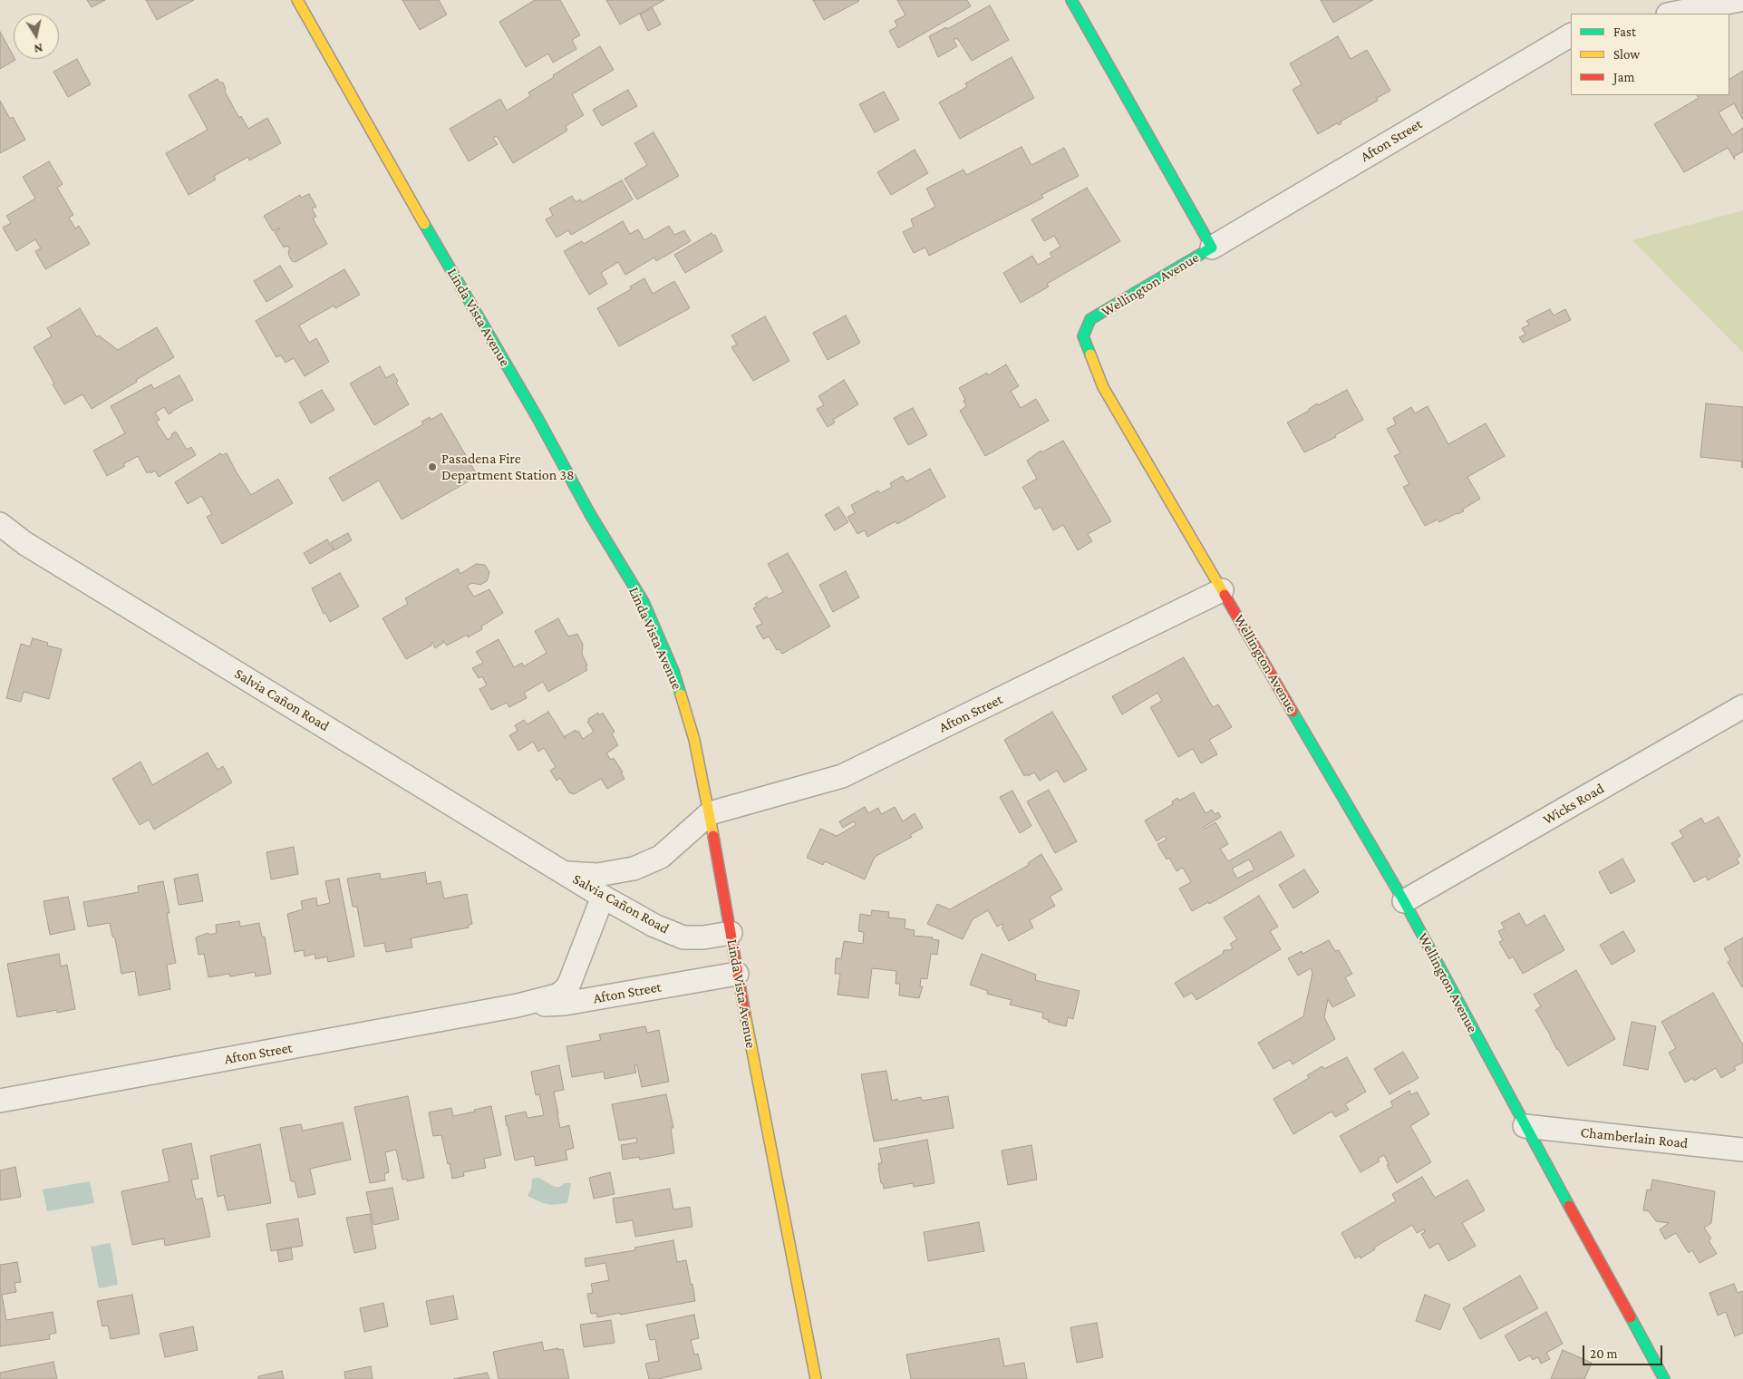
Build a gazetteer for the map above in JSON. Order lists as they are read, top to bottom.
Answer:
{
  "streets": {
    "street": [
      "Afton Street",
      "Wellington Avenue",
      "Linda Vista Avenue",
      "Salvia Cañon Road",
      "Wicks Road",
      "Chamberlain Road"
    ]
  },
  "crossings": [
    ["Afton Street", "Wellington Avenue"],
    ["Afton Street", "Linda Vista Avenue"],
    ["Afton Street", "Salvia Cañon Road"],
    ["Wellington Avenue", "Wicks Road"],
    ["Wellington Avenue", "Chamberlain Road"],
    ["Linda Vista Avenue", "Salvia Cañon Road"]
  ],
  "places": ["Pasadena Fire Department Station 38"],
  "legend": ["Fast", "Slow", "Jam"],
  "scale_bar": "20 m",
  "north": "bottom"
}
